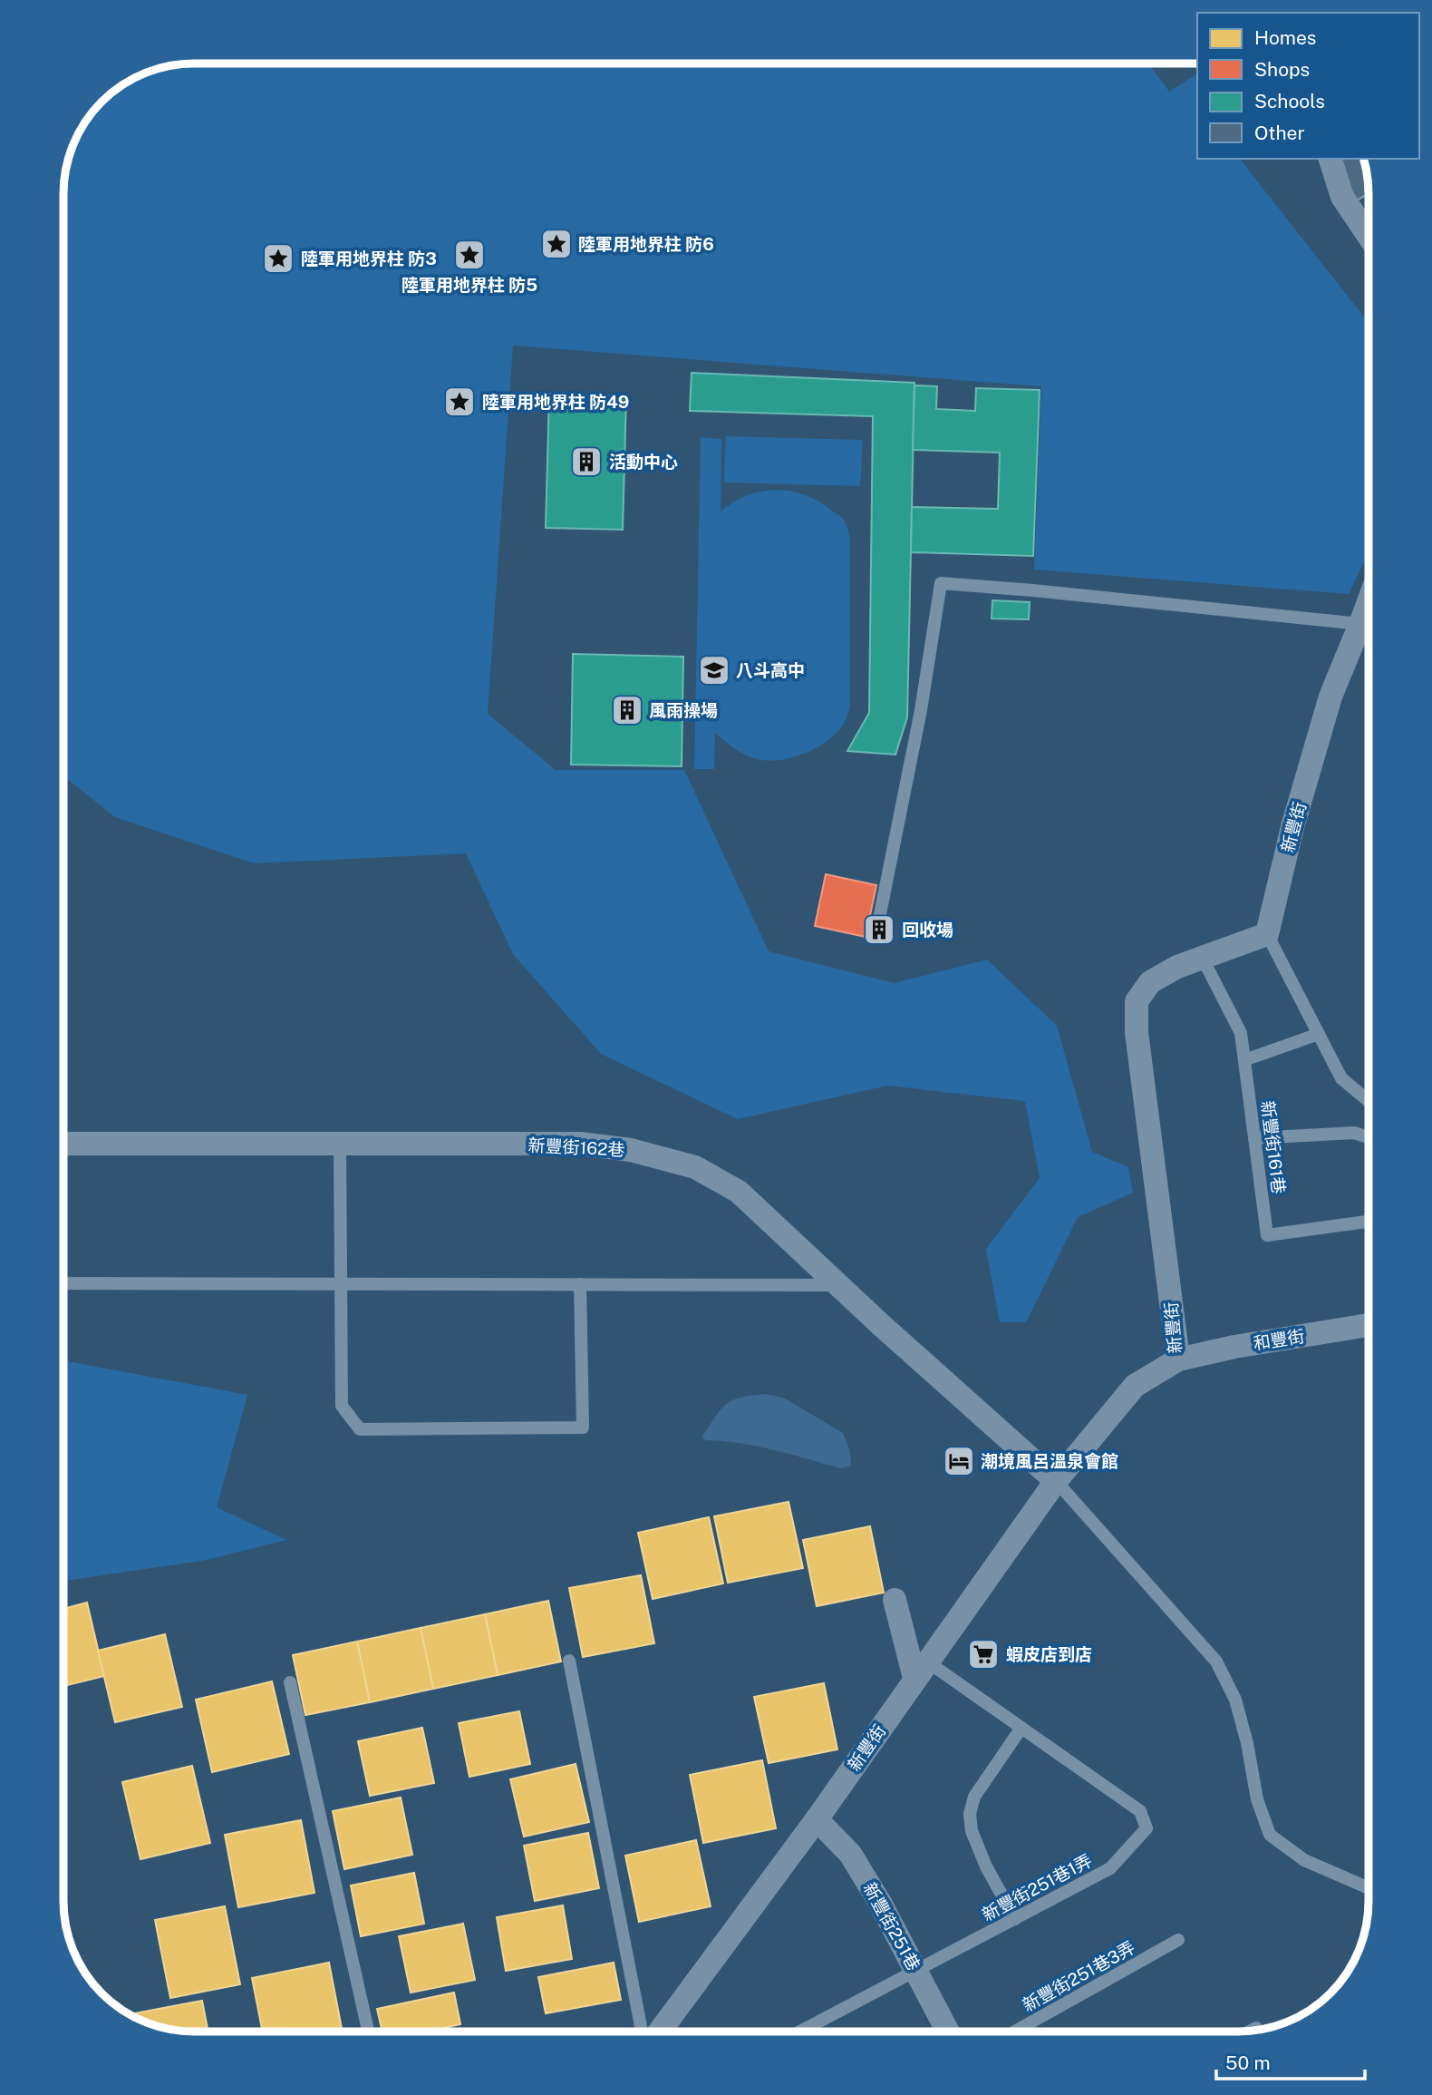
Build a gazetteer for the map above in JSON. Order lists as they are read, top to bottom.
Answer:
{
  "streets": {
    "street": [
      "新豐街",
      "新豐街162巷",
      "和豐街",
      "新豐街251巷"
    ],
    "lane": ["新豐街161巷", "新豐街251巷1弄", "新豐街251巷3弄"]
  },
  "crossings": [
    ["新豐街", "新豐街162巷"],
    ["新豐街", "新豐街161巷"],
    ["新豐街", "和豐街"],
    ["新豐街", "新豐街251巷"],
    ["新豐街251巷1弄", "新豐街251巷"]
  ],
  "places": {
    "place": [
      "陸軍用地界柱 防6",
      "陸軍用地界柱 防5",
      "陸軍用地界柱 防3",
      "陸軍用地界柱 防49"
    ],
    "building": ["活動中心", "風雨操場", "回收場"],
    "school or university": ["八斗高中"],
    "hotel": ["潮境風呂溫泉會館"],
    "supermarket": ["蝦皮店到店"]
  },
  "legend": [
    "Homes",
    "Shops",
    "Schools",
    "Other"
  ],
  "scale_bar": "50 m"
}
